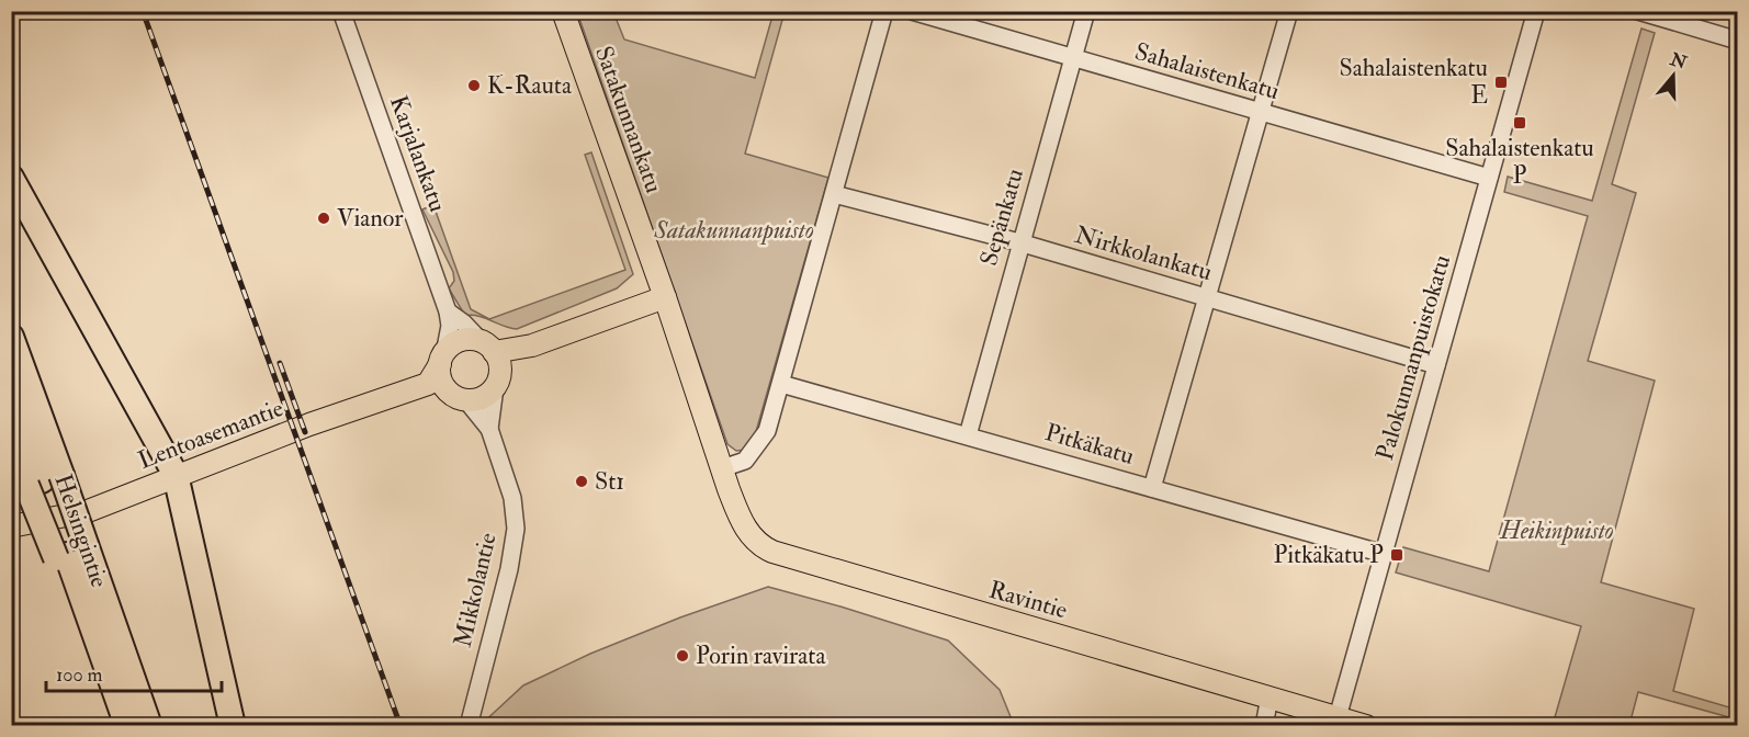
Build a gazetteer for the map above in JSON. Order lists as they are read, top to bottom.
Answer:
{
  "streets": {
    "highway": ["Helsingintie"],
    "main road": ["Satakunnankatu", "Lentoasemantie", "Ravintie"],
    "street": [
      "Sahalaistenkatu",
      "Karjalankatu",
      "Sepänkatu",
      "Nirkkolankatu",
      "Palokunnanpuistokatu",
      "Pitkäkatu",
      "Mikkolantie"
    ]
  },
  "crossings": [
    ["Sahalaistenkatu", "Sepänkatu"],
    ["Sahalaistenkatu", "Palokunnanpuistokatu"],
    ["Satakunnankatu", "Ravintie"],
    ["Sepänkatu", "Nirkkolankatu"],
    ["Sepänkatu", "Pitkäkatu"],
    ["Nirkkolankatu", "Palokunnanpuistokatu"],
    ["Palokunnanpuistokatu", "Pitkäkatu"],
    ["Palokunnanpuistokatu", "Ravintie"]
  ],
  "parks": ["Satakunnanpuisto", "Heikinpuisto"],
  "places": {
    "transit": ["Sahalaistenkatu E", "Sahalaistenkatu P", "Pitkäkatu P"],
    "other": [
      "K-Rauta",
      "Vianor",
      "St1",
      "Porin ravirata"
    ]
  },
  "scale_bar": "100 m",
  "north": "top"
}
